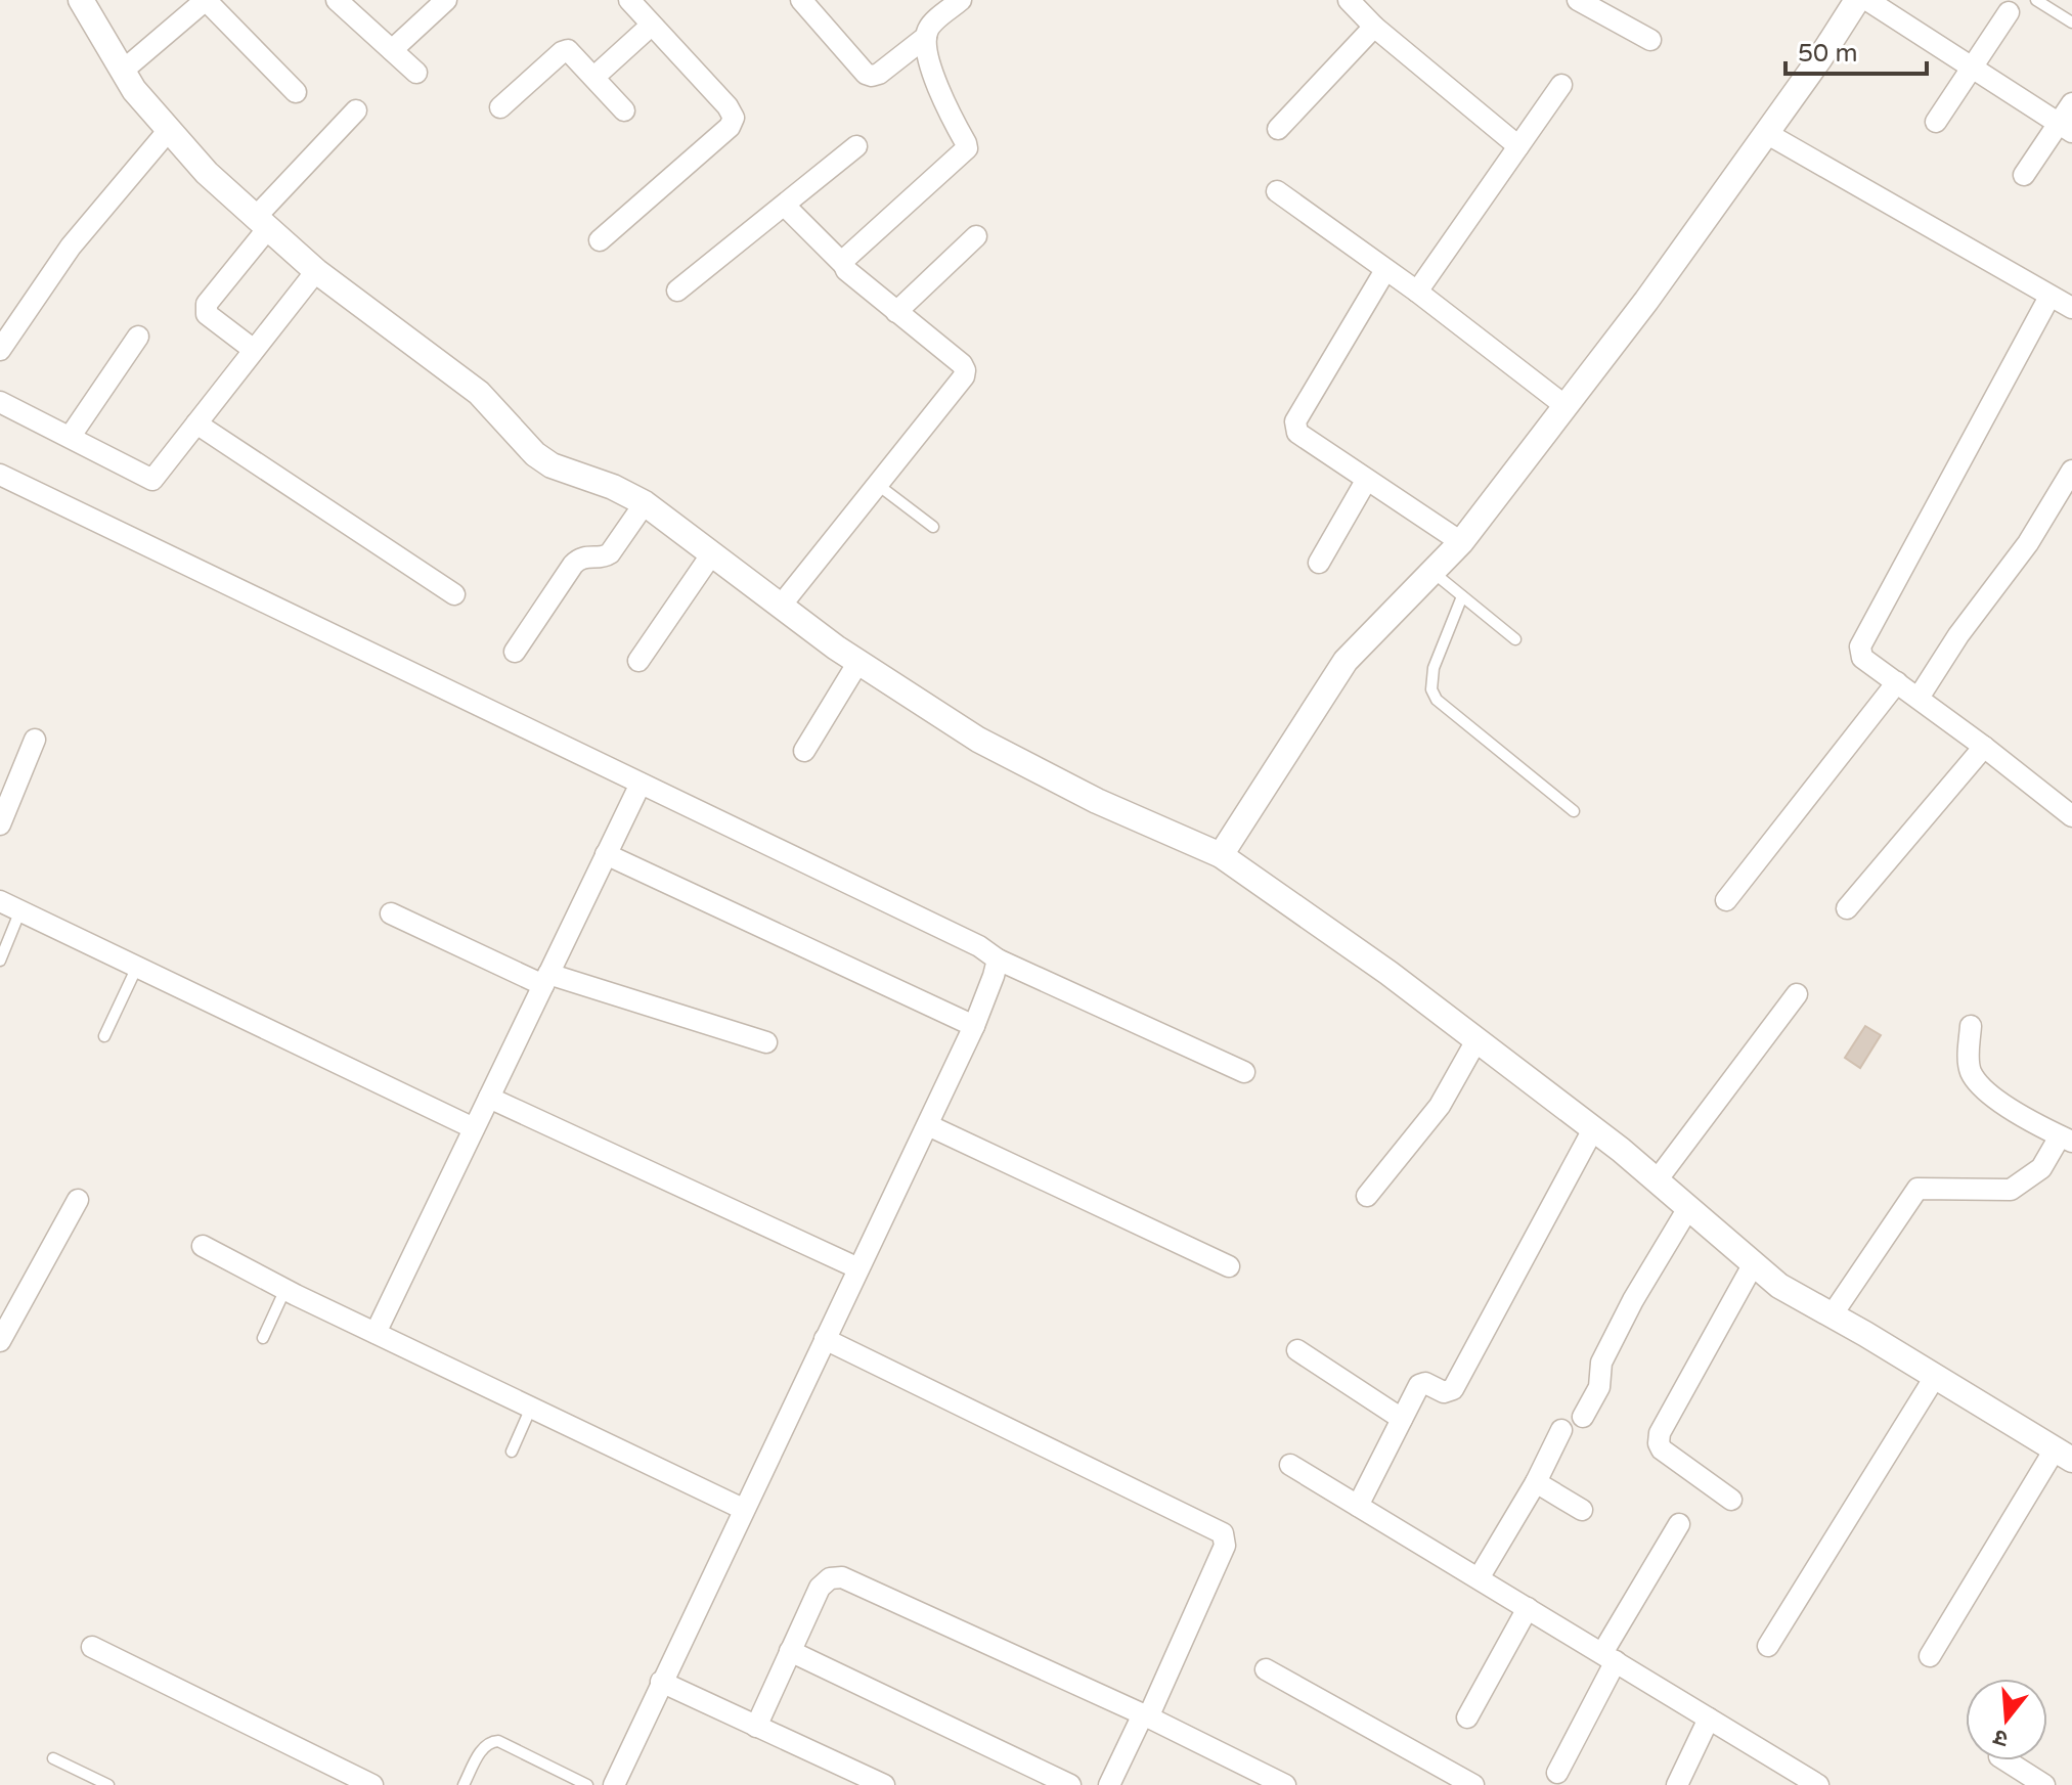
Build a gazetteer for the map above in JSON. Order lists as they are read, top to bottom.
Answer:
{
  "scale_bar": "50 m",
  "north": "bottom"
}
